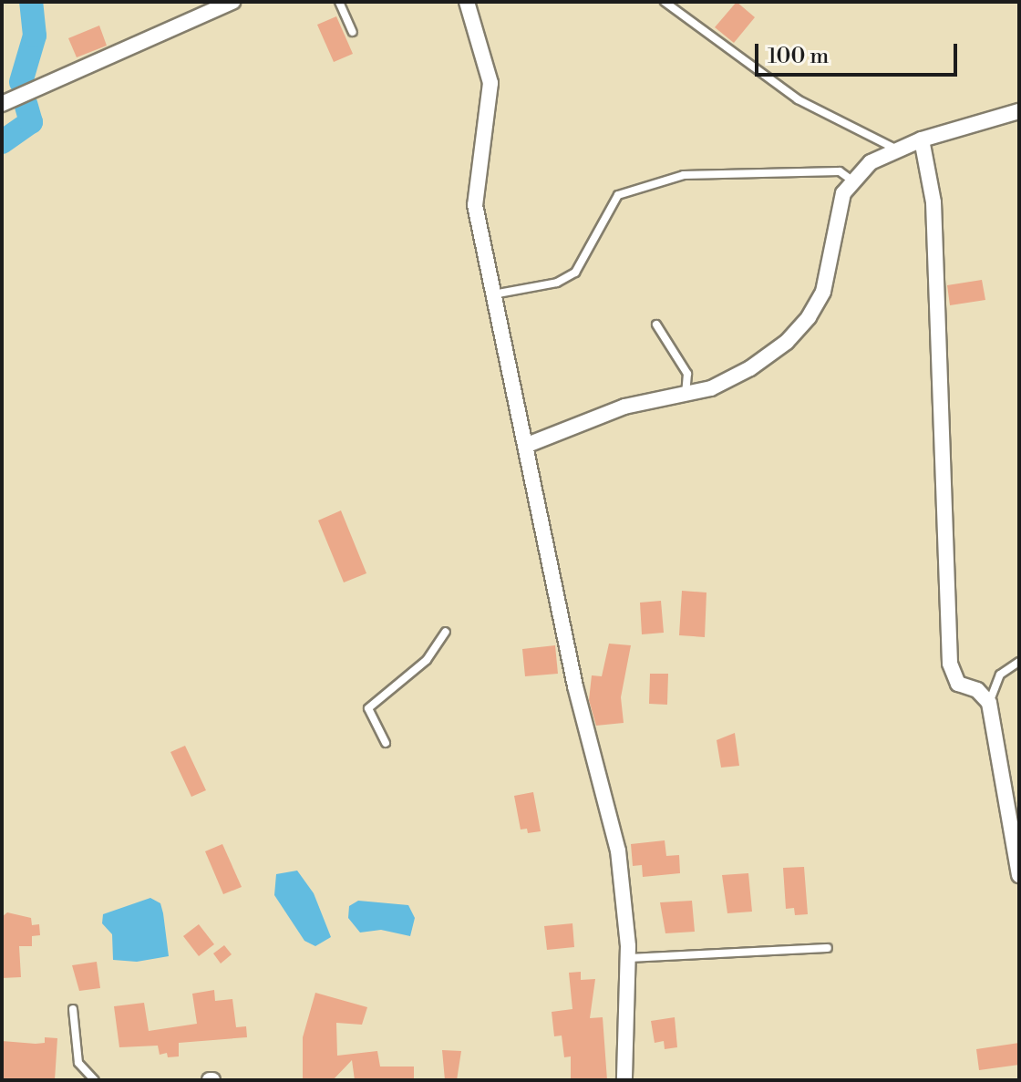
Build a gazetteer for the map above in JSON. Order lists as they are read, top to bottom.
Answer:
{
  "scale_bar": "100 m"
}
